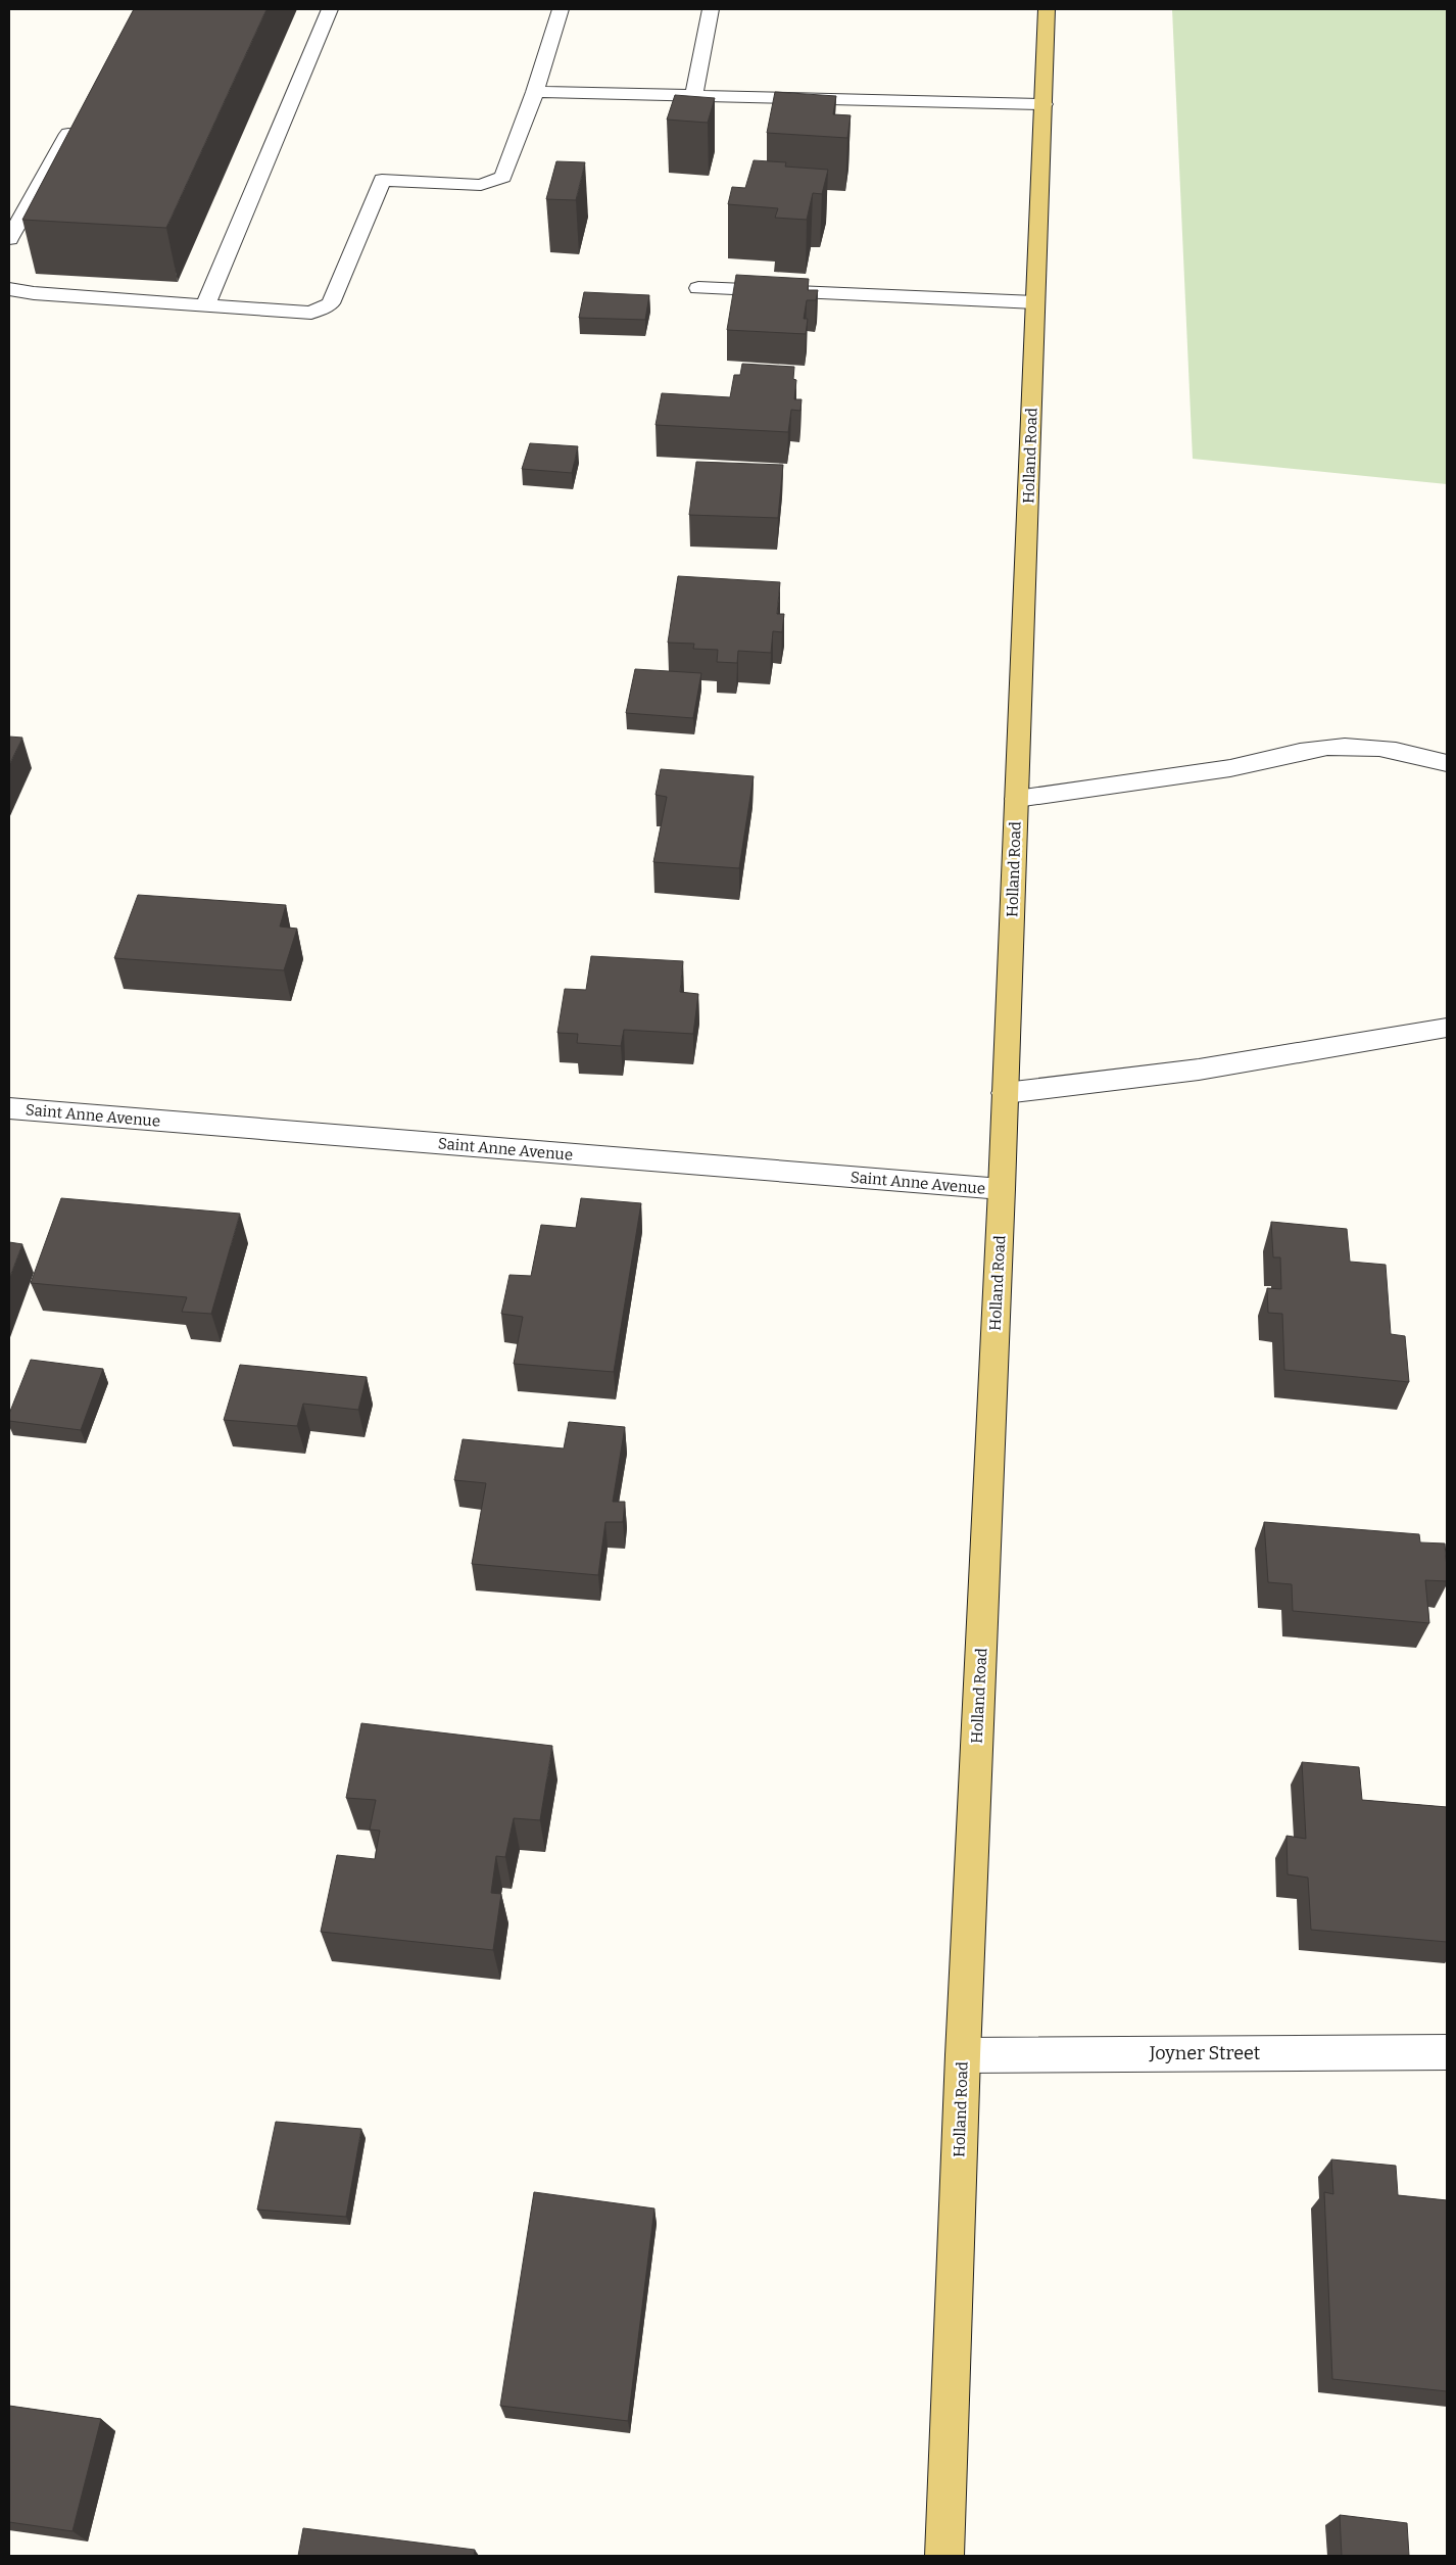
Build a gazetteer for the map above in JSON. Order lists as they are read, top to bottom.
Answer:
{
  "streets": {
    "main road": ["Holland Road"],
    "street": ["Saint Anne Avenue", "Joyner Street"]
  },
  "crossings": [
    ["Holland Road", "Saint Anne Avenue"],
    ["Holland Road", "Joyner Street"]
  ]
}
